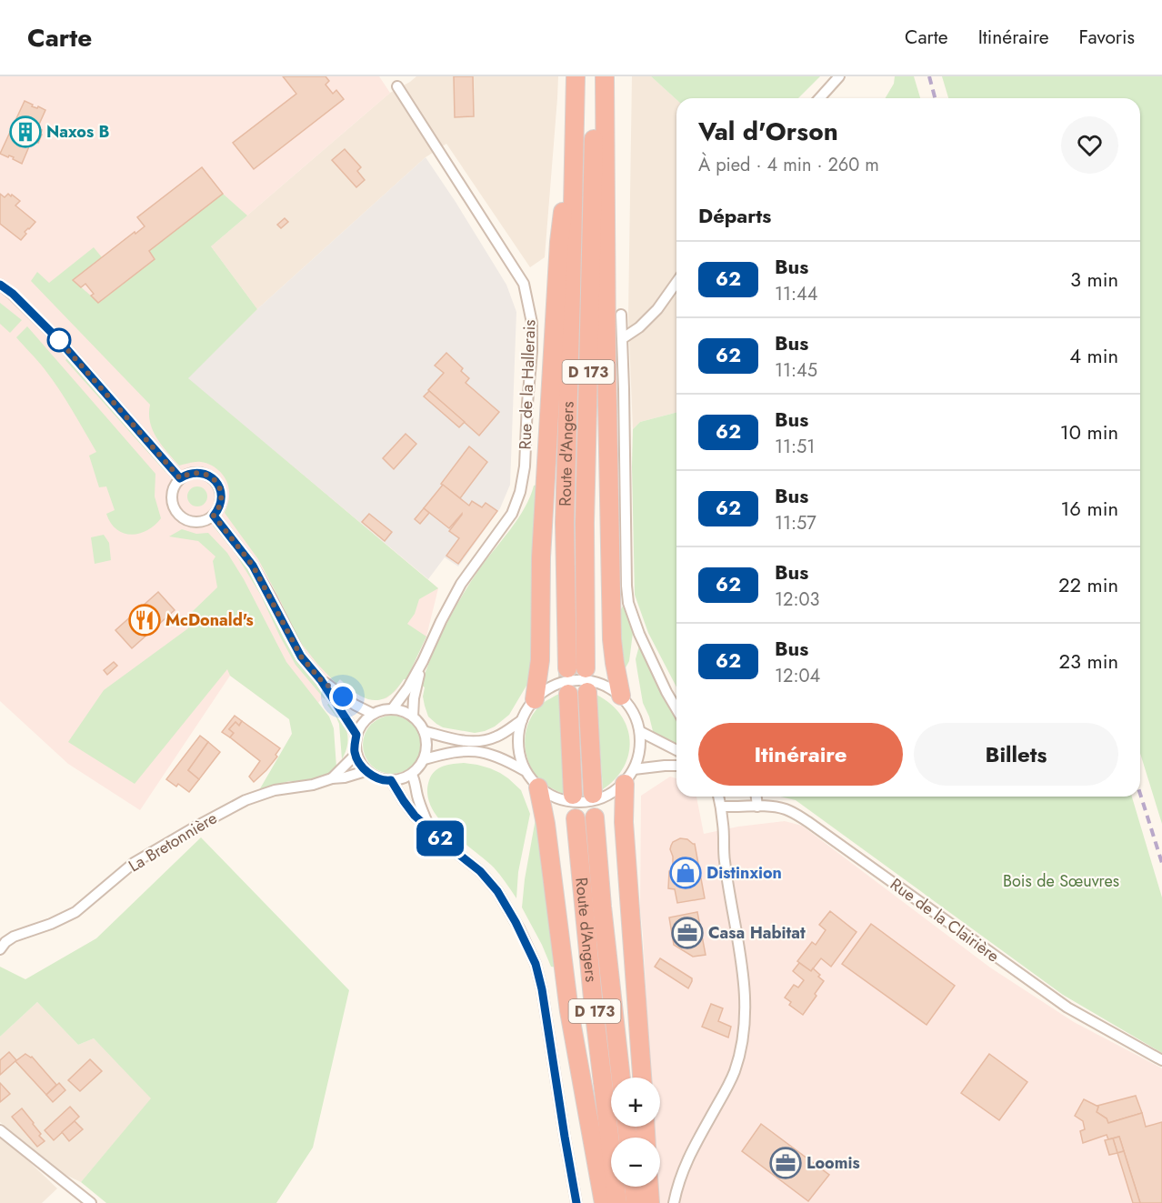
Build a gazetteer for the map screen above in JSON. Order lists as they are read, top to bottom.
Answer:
{
  "streets": {
    "highway": ["D 173", "Route d'Angers"],
    "street": ["Rue de la Hallerais", "La Bretonnière", "Rue de la Clairière"]
  },
  "crossings": [
    ["Rue de la Hallerais", "La Bretonnière"]
  ],
  "parks": ["Bois de Sœuvres"],
  "places": {
    "building": ["Naxos B"],
    "restaurant": ["McDonald's"],
    "shop": ["Distinxion"],
    "office": ["Casa Habitat", "Loomis"]
  },
  "lines": ["bus line 62"],
  "page": {
    "header": "Carte",
    "nav": ["Carte", "Itinéraire", "Favoris"],
    "on_map": "62",
    "heading": [
      ["Val d'Orson", "À pied · 4 min · 260 m"],
      "Départs"
    ],
    "list": [
      {
        "mark": "62",
        "name": "Bus",
        "note": "11:44",
        "value": "3 min"
      },
      {
        "mark": "62",
        "name": "Bus",
        "note": "11:45",
        "value": "4 min"
      },
      {
        "mark": "62",
        "name": "Bus",
        "note": "11:51",
        "value": "10 min"
      },
      {
        "mark": "62",
        "name": "Bus",
        "note": "11:57",
        "value": "16 min"
      },
      {
        "mark": "62",
        "name": "Bus",
        "note": "12:03",
        "value": "22 min"
      },
      {
        "mark": "62",
        "name": "Bus",
        "note": "12:04",
        "value": "23 min"
      }
    ],
    "buttons": ["Itinéraire", "Billets"],
    "map_buttons": ["+", "−"]
  }
}
